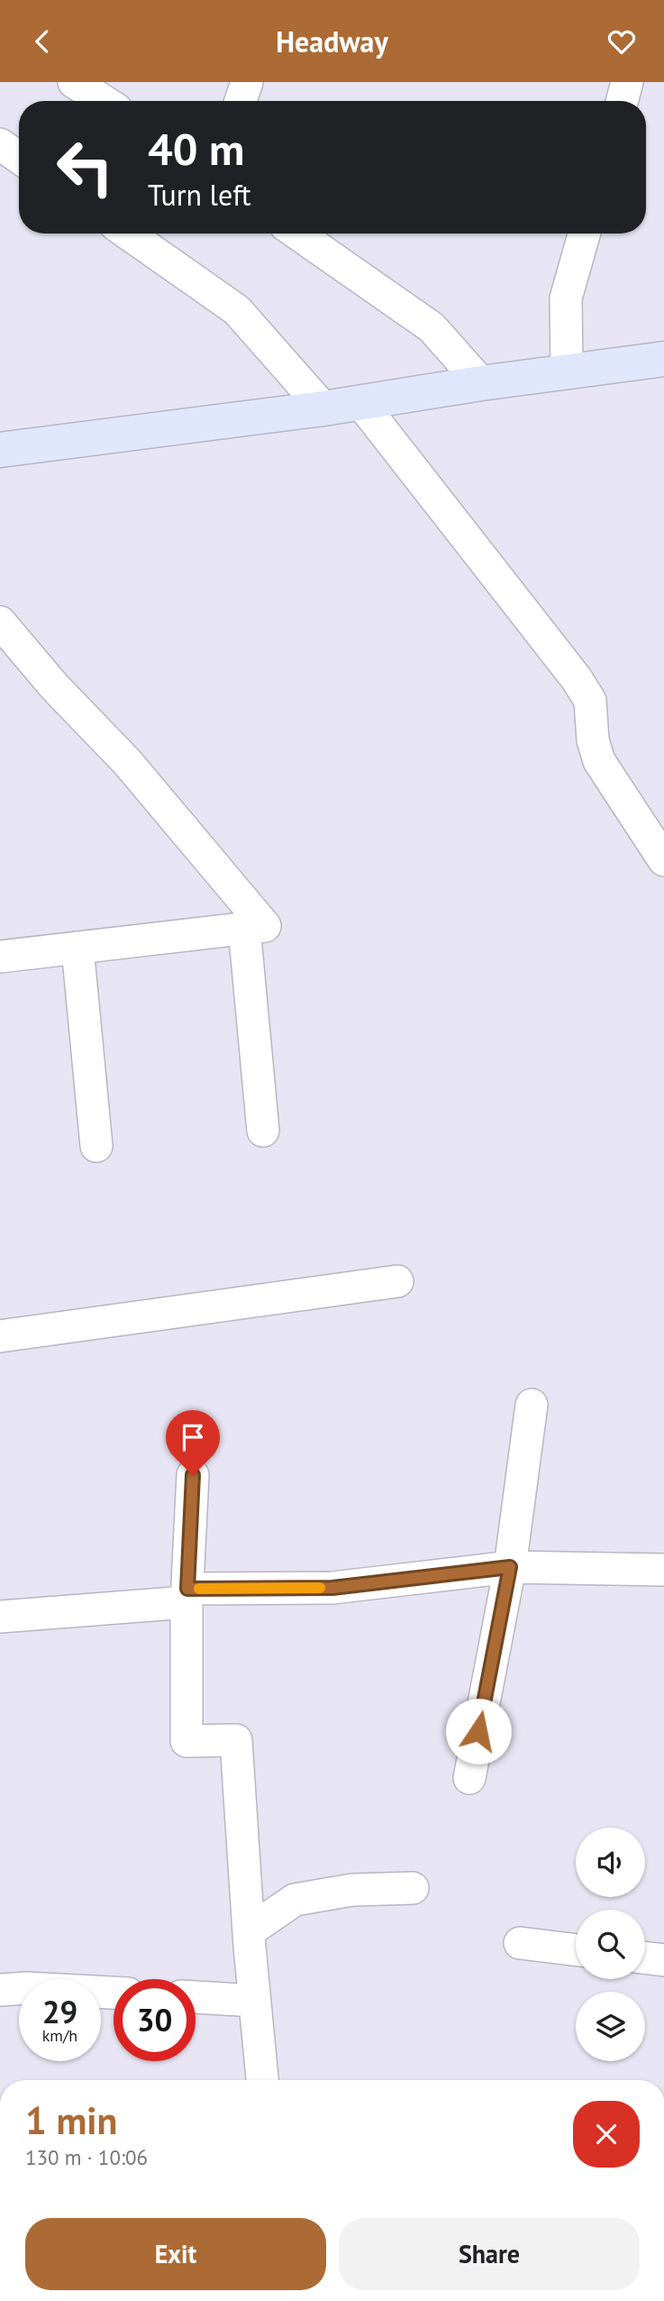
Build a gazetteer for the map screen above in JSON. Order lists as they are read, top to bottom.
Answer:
{
  "page": {
    "header": "Headway",
    "turn": ["40 m", "Turn left"],
    "speed": "29 km/h",
    "limit": "30",
    "heading": ["1 min", "130 m · 10:06"],
    "buttons": ["Exit", "Share"]
  }
}
